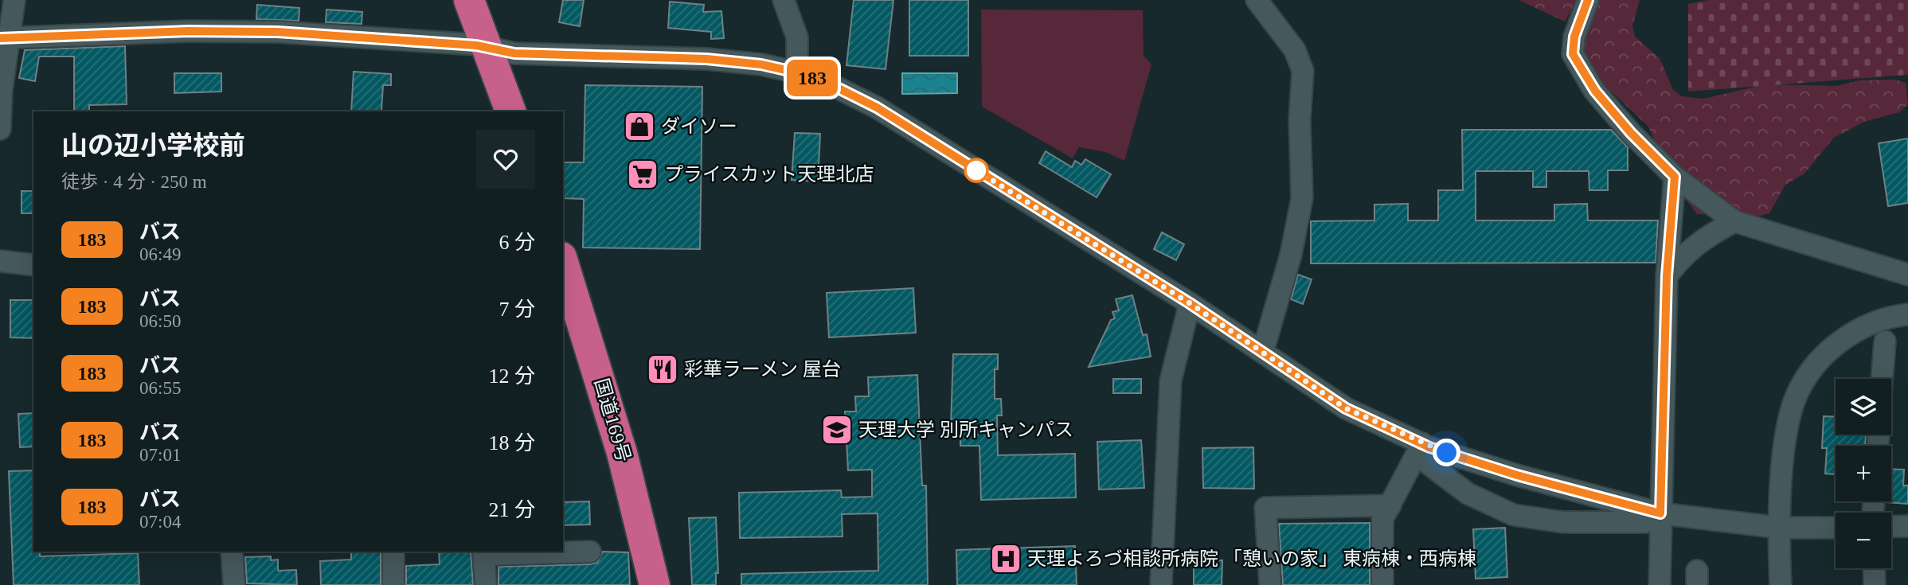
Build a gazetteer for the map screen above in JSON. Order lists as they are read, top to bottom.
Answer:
{
  "streets": {
    "highway": ["国道169号"]
  },
  "places": {
    "shop": ["ダイソー"],
    "supermarket": ["プライスカット天理北店"],
    "restaurant": ["彩華ラーメン 屋台"],
    "school or university": ["天理大学 別所キャンパス"],
    "hospital": ["天理よろづ相談所病院 「憩いの家」 東病棟・西病棟"]
  },
  "lines": ["bus line 183"],
  "page": {
    "on_map": "183",
    "heading": ["山の辺小学校前", "徒歩 · 4 分 · 250 m"],
    "list": [
      {
        "mark": "183",
        "name": "バス",
        "note": "06:49",
        "value": "6 分"
      },
      {
        "mark": "183",
        "name": "バス",
        "note": "06:50",
        "value": "7 分"
      },
      {
        "mark": "183",
        "name": "バス",
        "note": "06:55",
        "value": "12 分"
      },
      {
        "mark": "183",
        "name": "バス",
        "note": "07:01",
        "value": "18 分"
      },
      {
        "mark": "183",
        "name": "バス",
        "note": "07:04",
        "value": "21 分"
      }
    ],
    "map_buttons": ["+", "−"]
  }
}
